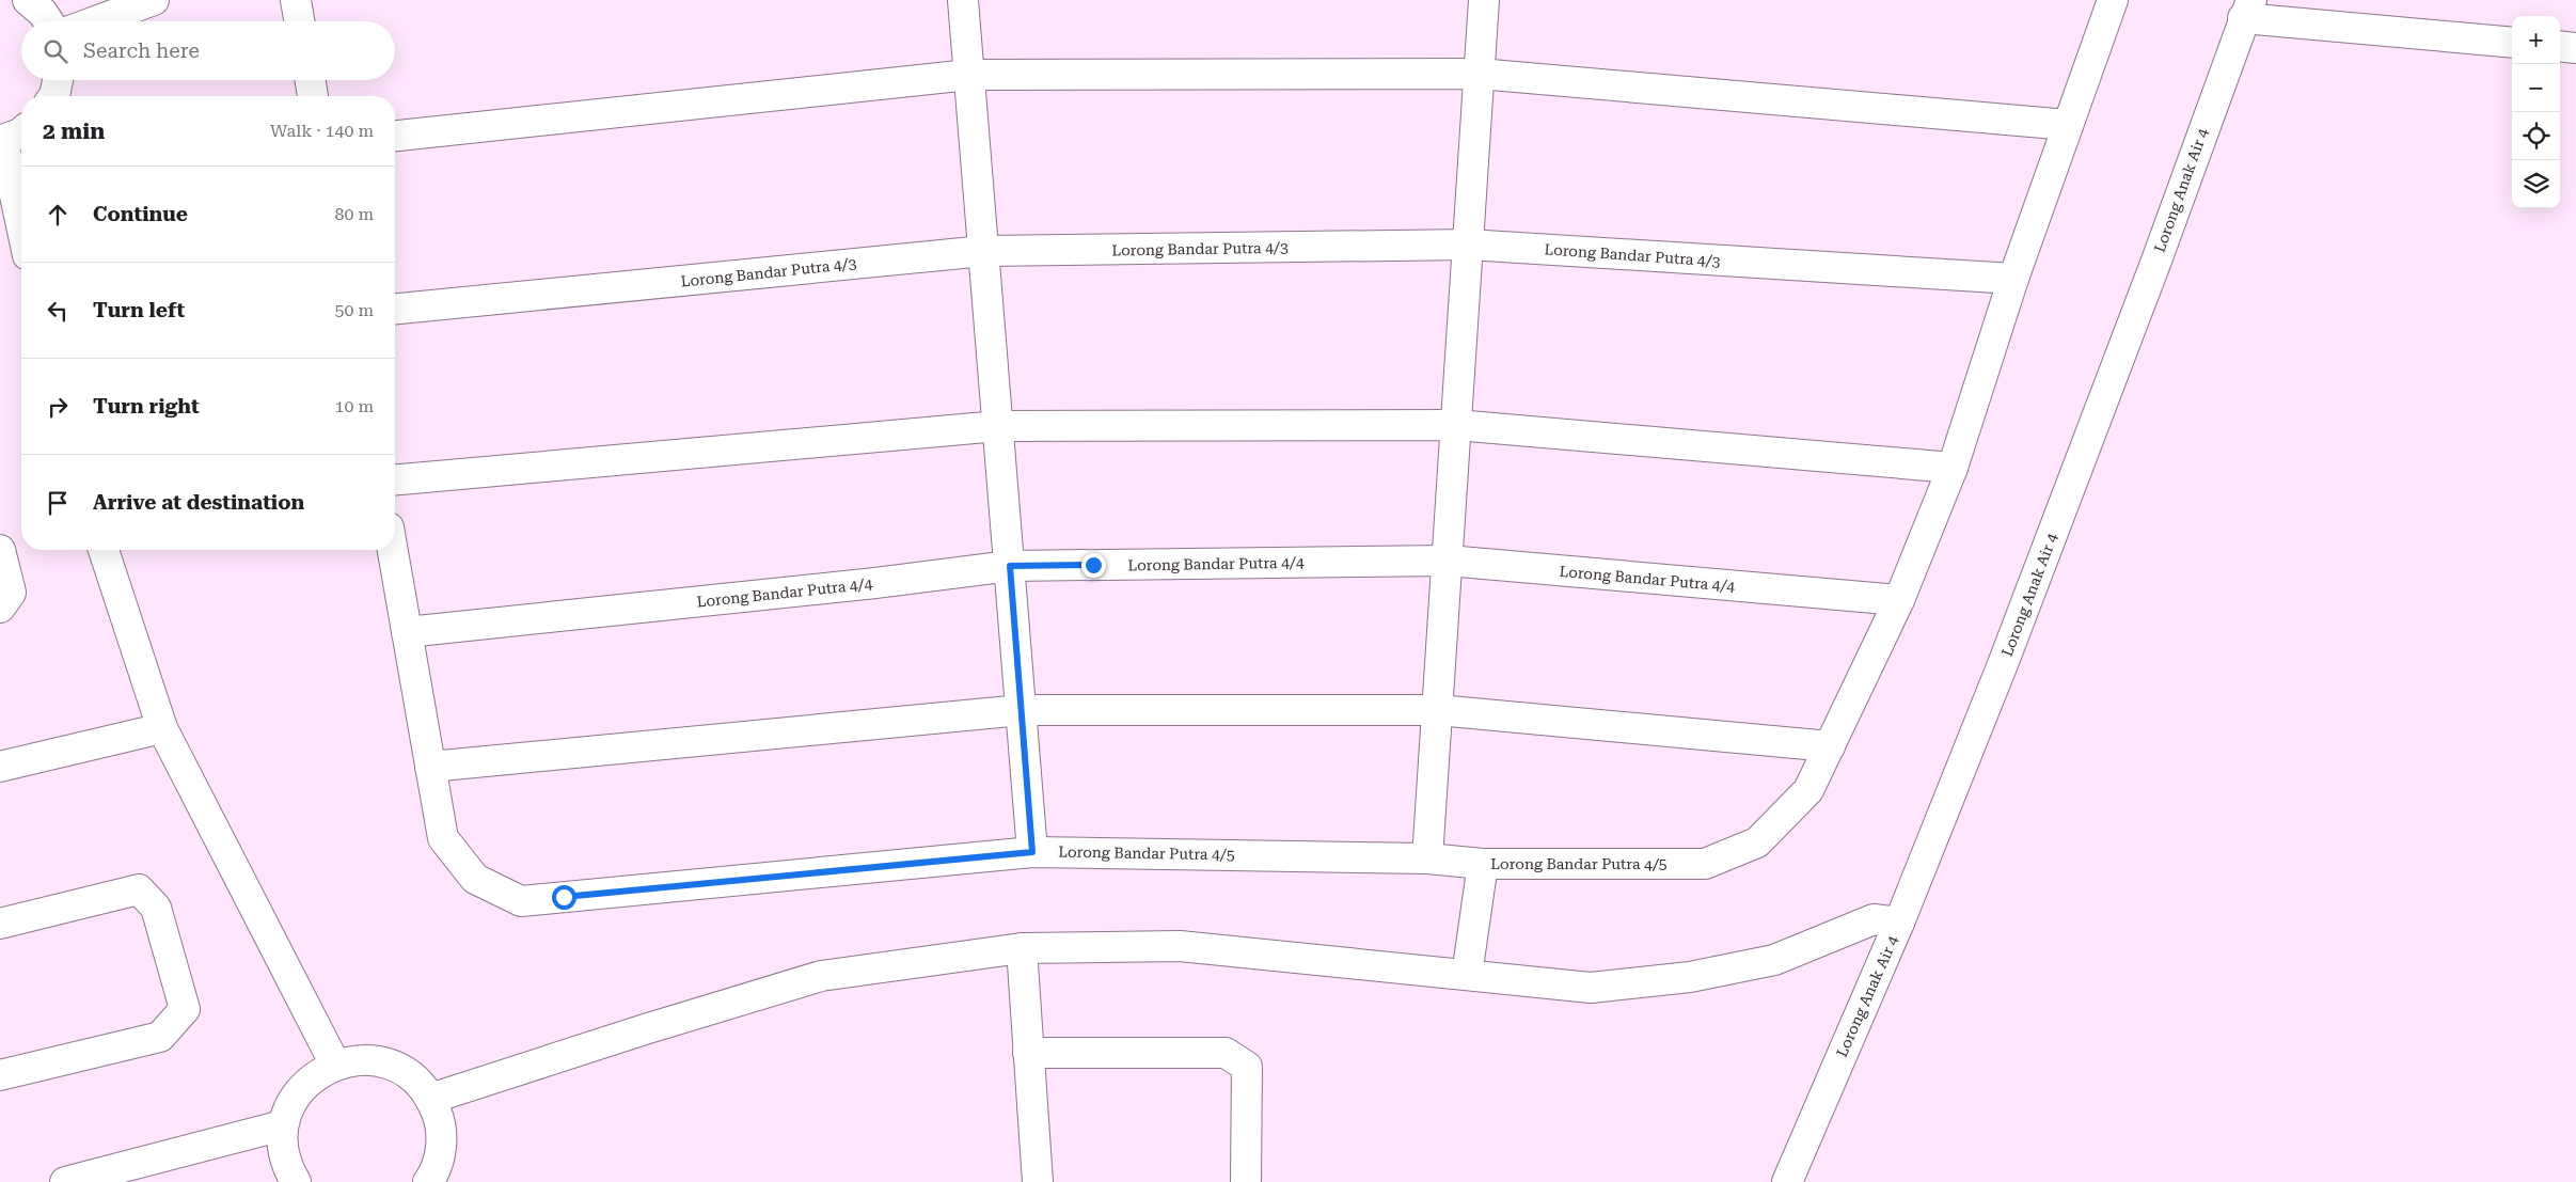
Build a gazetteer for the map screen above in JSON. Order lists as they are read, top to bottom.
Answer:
{
  "streets": {
    "street": [
      "Lorong Anak Air 4",
      "Lorong Bandar Putra 4/3",
      "Lorong Bandar Putra 4/4",
      "Lorong Bandar Putra 4/5"
    ]
  },
  "page": {
    "map_buttons": ["+", "−"],
    "search": "Search here",
    "heading": ["2 min", "Walk · 140 m"],
    "list": [
      ["Continue", "80 m"],
      ["Turn left", "50 m"],
      ["Turn right", "10 m"],
      "Arrive at destination"
    ]
  }
}
